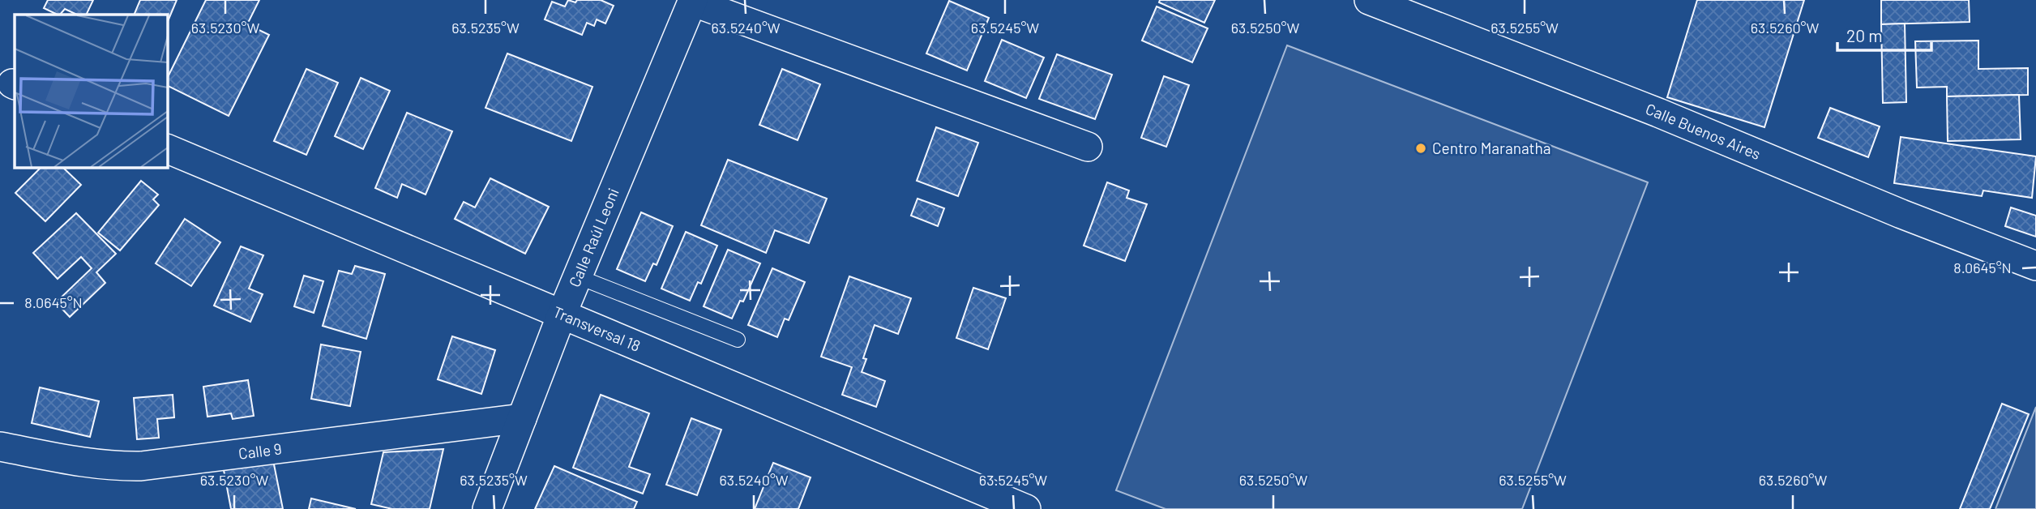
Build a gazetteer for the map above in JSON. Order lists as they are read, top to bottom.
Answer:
{
  "streets": {
    "street": [
      "Calle Buenos Aires",
      "Calle Raúl Leoni",
      "Transversal 18",
      "Calle 9"
    ]
  },
  "crossings": [
    ["Calle Raúl Leoni", "Transversal 18"],
    ["Calle Raúl Leoni", "Calle 9"]
  ],
  "places": ["Centro Maranatha"],
  "scale_bar": "20 m",
  "coordinates": [
    "63.5230°W",
    "63.5235°W",
    "63.5240°W",
    "63.5245°W",
    "63.5250°W",
    "63.5255°W",
    "63.5260°W",
    "8.0645°N"
  ]
}
